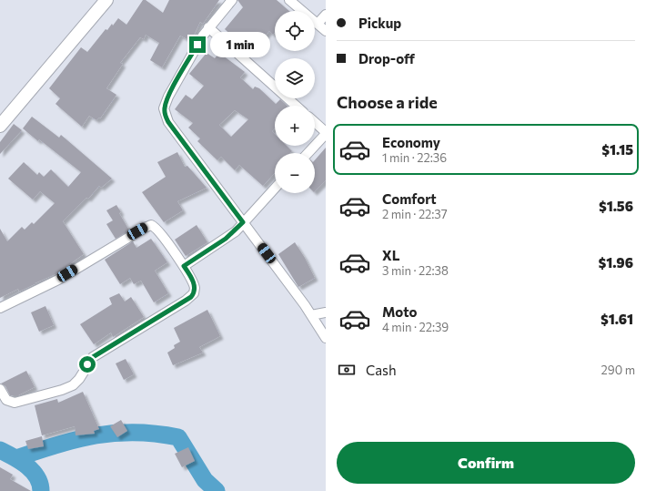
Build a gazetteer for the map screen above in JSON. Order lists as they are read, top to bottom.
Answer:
{
  "page": {
    "banner": ["Pickup", "Drop-off"],
    "map_buttons": ["+", "−"],
    "bubble": "1 min",
    "heading": "Choose a ride",
    "list": [
      {
        "name": "Economy",
        "note": "1 min · 22:36",
        "value": "$1.15"
      },
      {
        "name": "Comfort",
        "note": "2 min · 22:37",
        "value": "$1.56"
      },
      {
        "name": "XL",
        "note": "3 min · 22:38",
        "value": "$1.96"
      },
      {
        "name": "Moto",
        "note": "4 min · 22:39",
        "value": "$1.61"
      }
    ],
    "pay": ["Cash", "290 m"],
    "buttons": "Confirm"
  }
}
